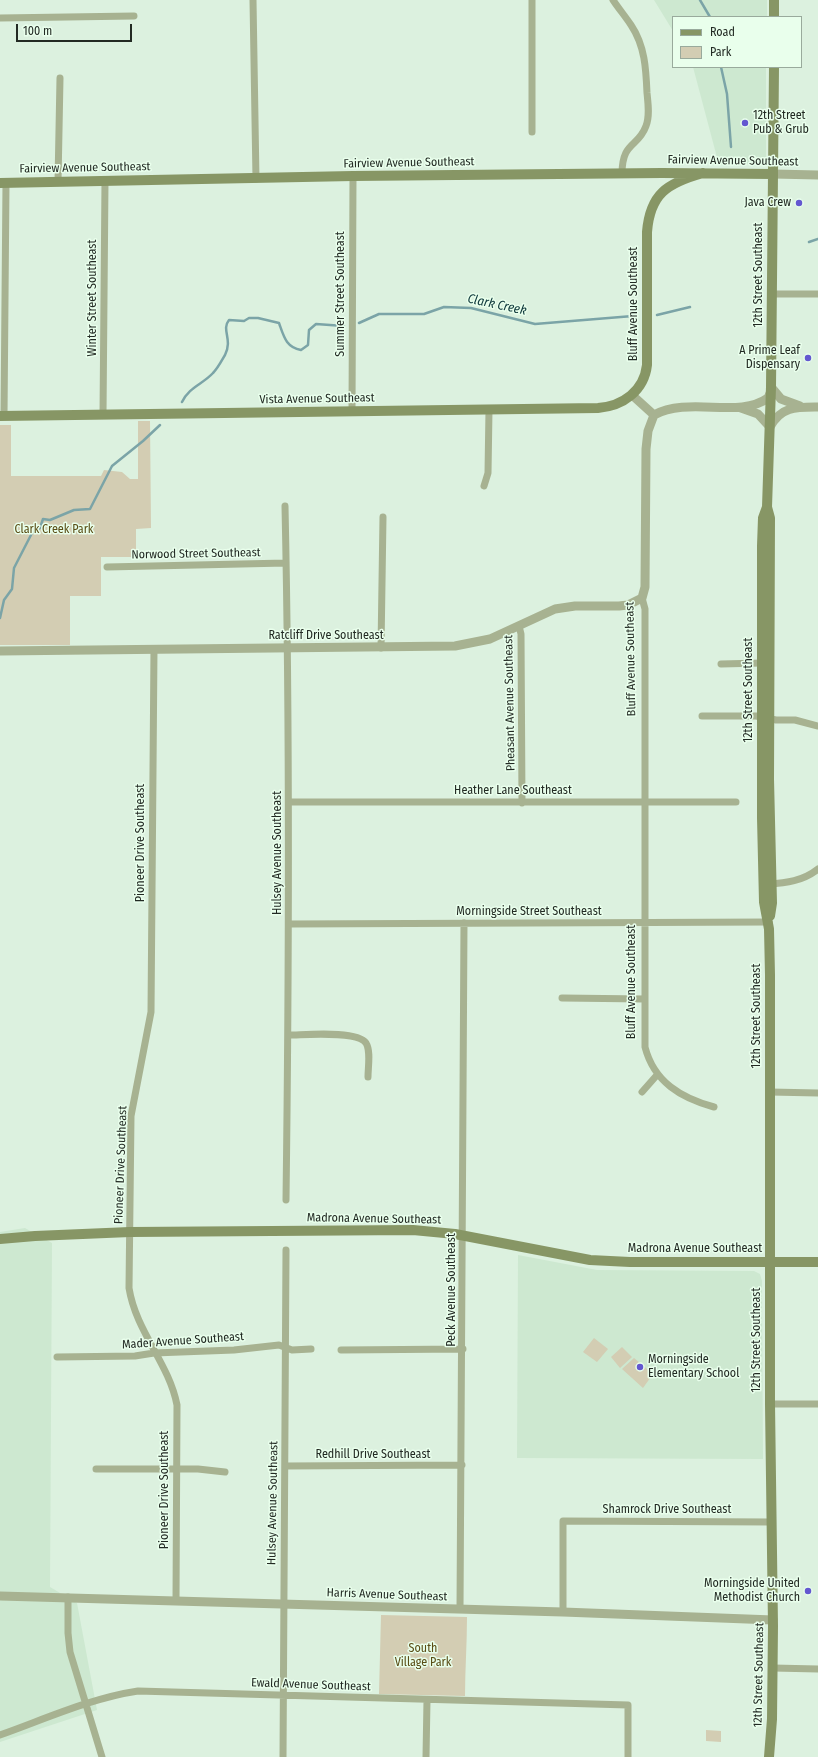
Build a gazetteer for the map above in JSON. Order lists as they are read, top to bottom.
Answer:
{
  "streets": {
    "main road": [
      "Fairview Avenue Southeast",
      "12th Street Southeast",
      "Bluff Avenue Southeast",
      "Vista Avenue Southeast",
      "Madrona Avenue Southeast"
    ],
    "street": [
      "Summer Street Southeast",
      "Winter Street Southeast",
      "Norwood Street Southeast",
      "Ratcliff Drive Southeast",
      "Pheasant Avenue Southeast",
      "Heather Lane Southeast",
      "Pioneer Drive Southeast",
      "Hulsey Avenue Southeast",
      "Morningside Street Southeast",
      "Peck Avenue Southeast",
      "Mader Avenue Southeast",
      "Redhill Drive Southeast",
      "Shamrock Drive Southeast",
      "Harris Avenue Southeast",
      "Ewald Avenue Southeast"
    ]
  },
  "crossings": [
    ["Fairview Avenue Southeast", "12th Street Southeast"],
    ["Fairview Avenue Southeast", "Summer Street Southeast"],
    ["Fairview Avenue Southeast", "Winter Street Southeast"],
    ["Fairview Avenue Southeast", "Bluff Avenue Southeast"],
    ["12th Street Southeast", "Morningside Street Southeast"],
    ["12th Street Southeast", "Madrona Avenue Southeast"],
    ["12th Street Southeast", "Shamrock Drive Southeast"],
    ["12th Street Southeast", "Harris Avenue Southeast"],
    ["Summer Street Southeast", "Vista Avenue Southeast"],
    ["Winter Street Southeast", "Vista Avenue Southeast"],
    ["Bluff Avenue Southeast", "Vista Avenue Southeast"],
    ["Bluff Avenue Southeast", "Ratcliff Drive Southeast"],
    ["Bluff Avenue Southeast", "Heather Lane Southeast"],
    ["Bluff Avenue Southeast", "Morningside Street Southeast"],
    ["Norwood Street Southeast", "Hulsey Avenue Southeast"],
    ["Ratcliff Drive Southeast", "Pheasant Avenue Southeast"],
    ["Ratcliff Drive Southeast", "Pioneer Drive Southeast"],
    ["Ratcliff Drive Southeast", "Hulsey Avenue Southeast"],
    ["Pheasant Avenue Southeast", "Heather Lane Southeast"],
    ["Heather Lane Southeast", "Hulsey Avenue Southeast"],
    ["Pioneer Drive Southeast", "Madrona Avenue Southeast"],
    ["Pioneer Drive Southeast", "Mader Avenue Southeast"],
    ["Pioneer Drive Southeast", "Harris Avenue Southeast"],
    ["Hulsey Avenue Southeast", "Morningside Street Southeast"],
    ["Hulsey Avenue Southeast", "Mader Avenue Southeast"],
    ["Hulsey Avenue Southeast", "Redhill Drive Southeast"],
    ["Hulsey Avenue Southeast", "Harris Avenue Southeast"],
    ["Hulsey Avenue Southeast", "Ewald Avenue Southeast"],
    ["Morningside Street Southeast", "Peck Avenue Southeast"],
    ["Madrona Avenue Southeast", "Peck Avenue Southeast"],
    ["Peck Avenue Southeast", "Redhill Drive Southeast"],
    ["Peck Avenue Southeast", "Harris Avenue Southeast"],
    ["Shamrock Drive Southeast", "Harris Avenue Southeast"]
  ],
  "water": ["Clark Creek"],
  "parks": ["Clark Creek Park", "South Village Park"],
  "places": [
    "12th Street Pub & Grub",
    "Java Crew",
    "A Prime Leaf Dispensary",
    "Morningside Elementary School",
    "Morningside United Methodist Church"
  ],
  "legend": ["Road", "Park"],
  "scale_bar": "100 m"
}
